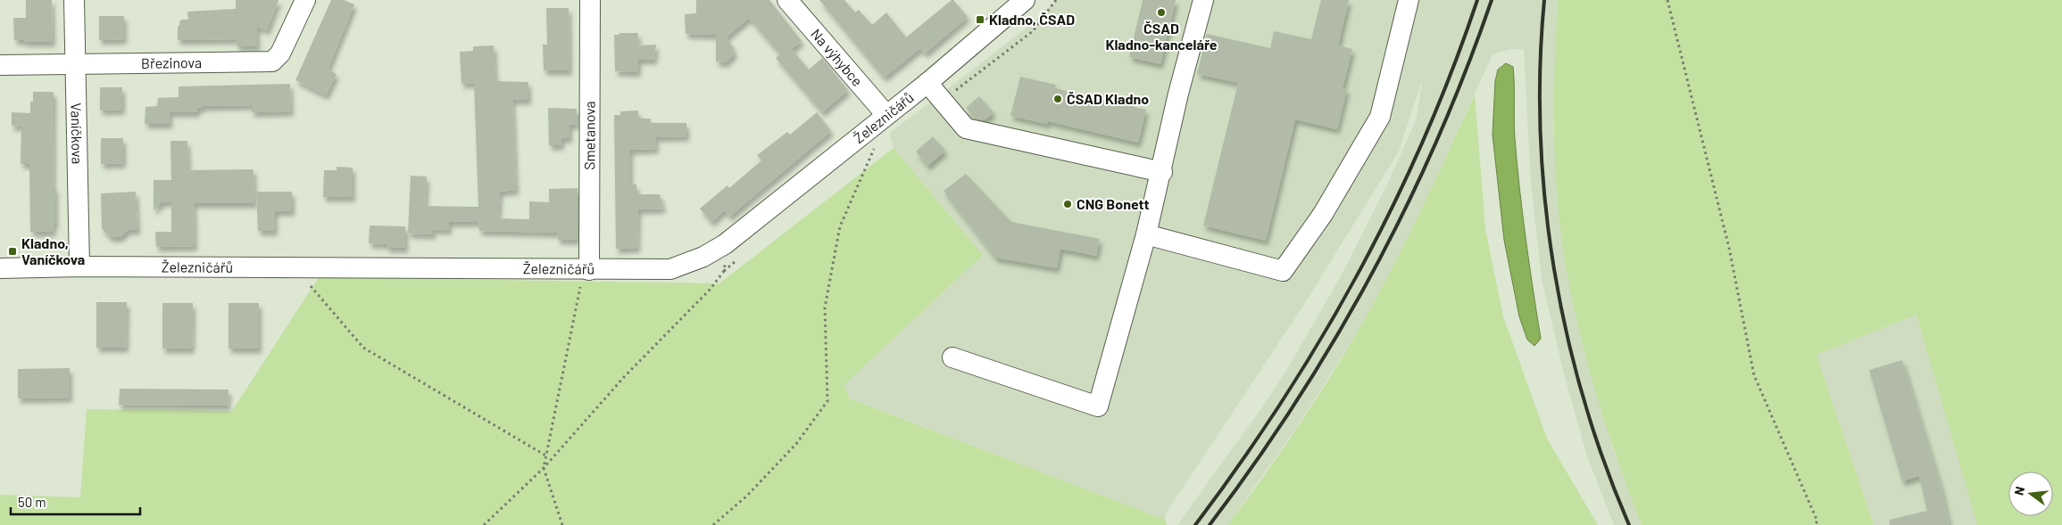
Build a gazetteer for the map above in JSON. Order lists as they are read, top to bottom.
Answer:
{
  "streets": {
    "street": [
      "Na výhybce",
      "Březinova",
      "Železničářů",
      "Vaníčkova",
      "Smetanova"
    ]
  },
  "crossings": [
    ["Na výhybce", "Železničářů"],
    ["Březinova", "Vaníčkova"],
    ["Železničářů", "Vaníčkova"],
    ["Železničářů", "Smetanova"]
  ],
  "places": {
    "other": ["ČSAD Kladno-kanceláře", "ČSAD Kladno", "CNG Bonett"],
    "transit": ["Kladno, ČSAD", "Kladno, Vaníčkova"]
  },
  "scale_bar": "50 m",
  "north": "left"
}
